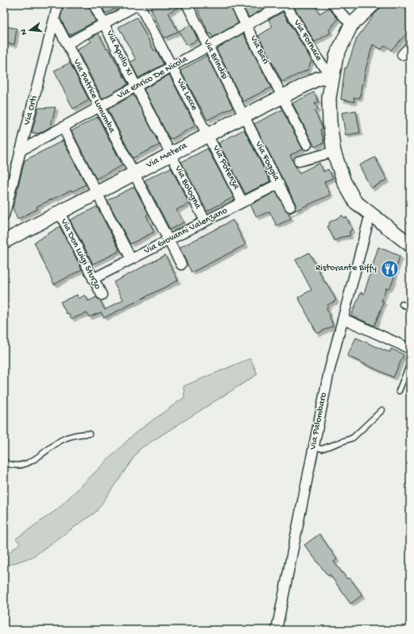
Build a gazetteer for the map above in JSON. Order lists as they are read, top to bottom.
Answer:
{
  "streets": {
    "street": [
      "Via Fornace",
      "Via Bari",
      "Via Apollo XI",
      "Via Brindisi",
      "Via Enrico De Nicola",
      "Via Lecce",
      "Via Patrice Lumumba",
      "Via Orti",
      "Via Matera",
      "Via Foggia",
      "Via Potenza",
      "Via Bologna",
      "Via Giovanni Valenzano",
      "Via Don Luigi Sturzo",
      "Via Palombaro"
    ]
  },
  "crossings": [
    ["Via Fornace", "Via Enrico De Nicola"],
    ["Via Fornace", "Via Matera"],
    ["Via Bari", "Via Enrico De Nicola"],
    ["Via Bari", "Via Matera"],
    ["Via Apollo XI", "Via Enrico De Nicola"],
    ["Via Apollo XI", "Via Matera"],
    ["Via Apollo XI", "Via Bologna"],
    ["Via Brindisi", "Via Enrico De Nicola"],
    ["Via Brindisi", "Via Matera"],
    ["Via Brindisi", "Via Foggia"],
    ["Via Enrico De Nicola", "Via Lecce"],
    ["Via Enrico De Nicola", "Via Patrice Lumumba"],
    ["Via Enrico De Nicola", "Via Orti"],
    ["Via Lecce", "Via Matera"],
    ["Via Lecce", "Via Potenza"],
    ["Via Patrice Lumumba", "Via Orti"],
    ["Via Patrice Lumumba", "Via Matera"],
    ["Via Patrice Lumumba", "Via Giovanni Valenzano"],
    ["Via Matera", "Via Foggia"],
    ["Via Matera", "Via Potenza"],
    ["Via Matera", "Via Bologna"],
    ["Via Matera", "Via Don Luigi Sturzo"],
    ["Via Foggia", "Via Giovanni Valenzano"],
    ["Via Potenza", "Via Giovanni Valenzano"],
    ["Via Bologna", "Via Giovanni Valenzano"],
    ["Via Giovanni Valenzano", "Via Don Luigi Sturzo"]
  ],
  "places": {
    "restaurant": ["Ristorante Biffy"]
  },
  "north": "left"
}
